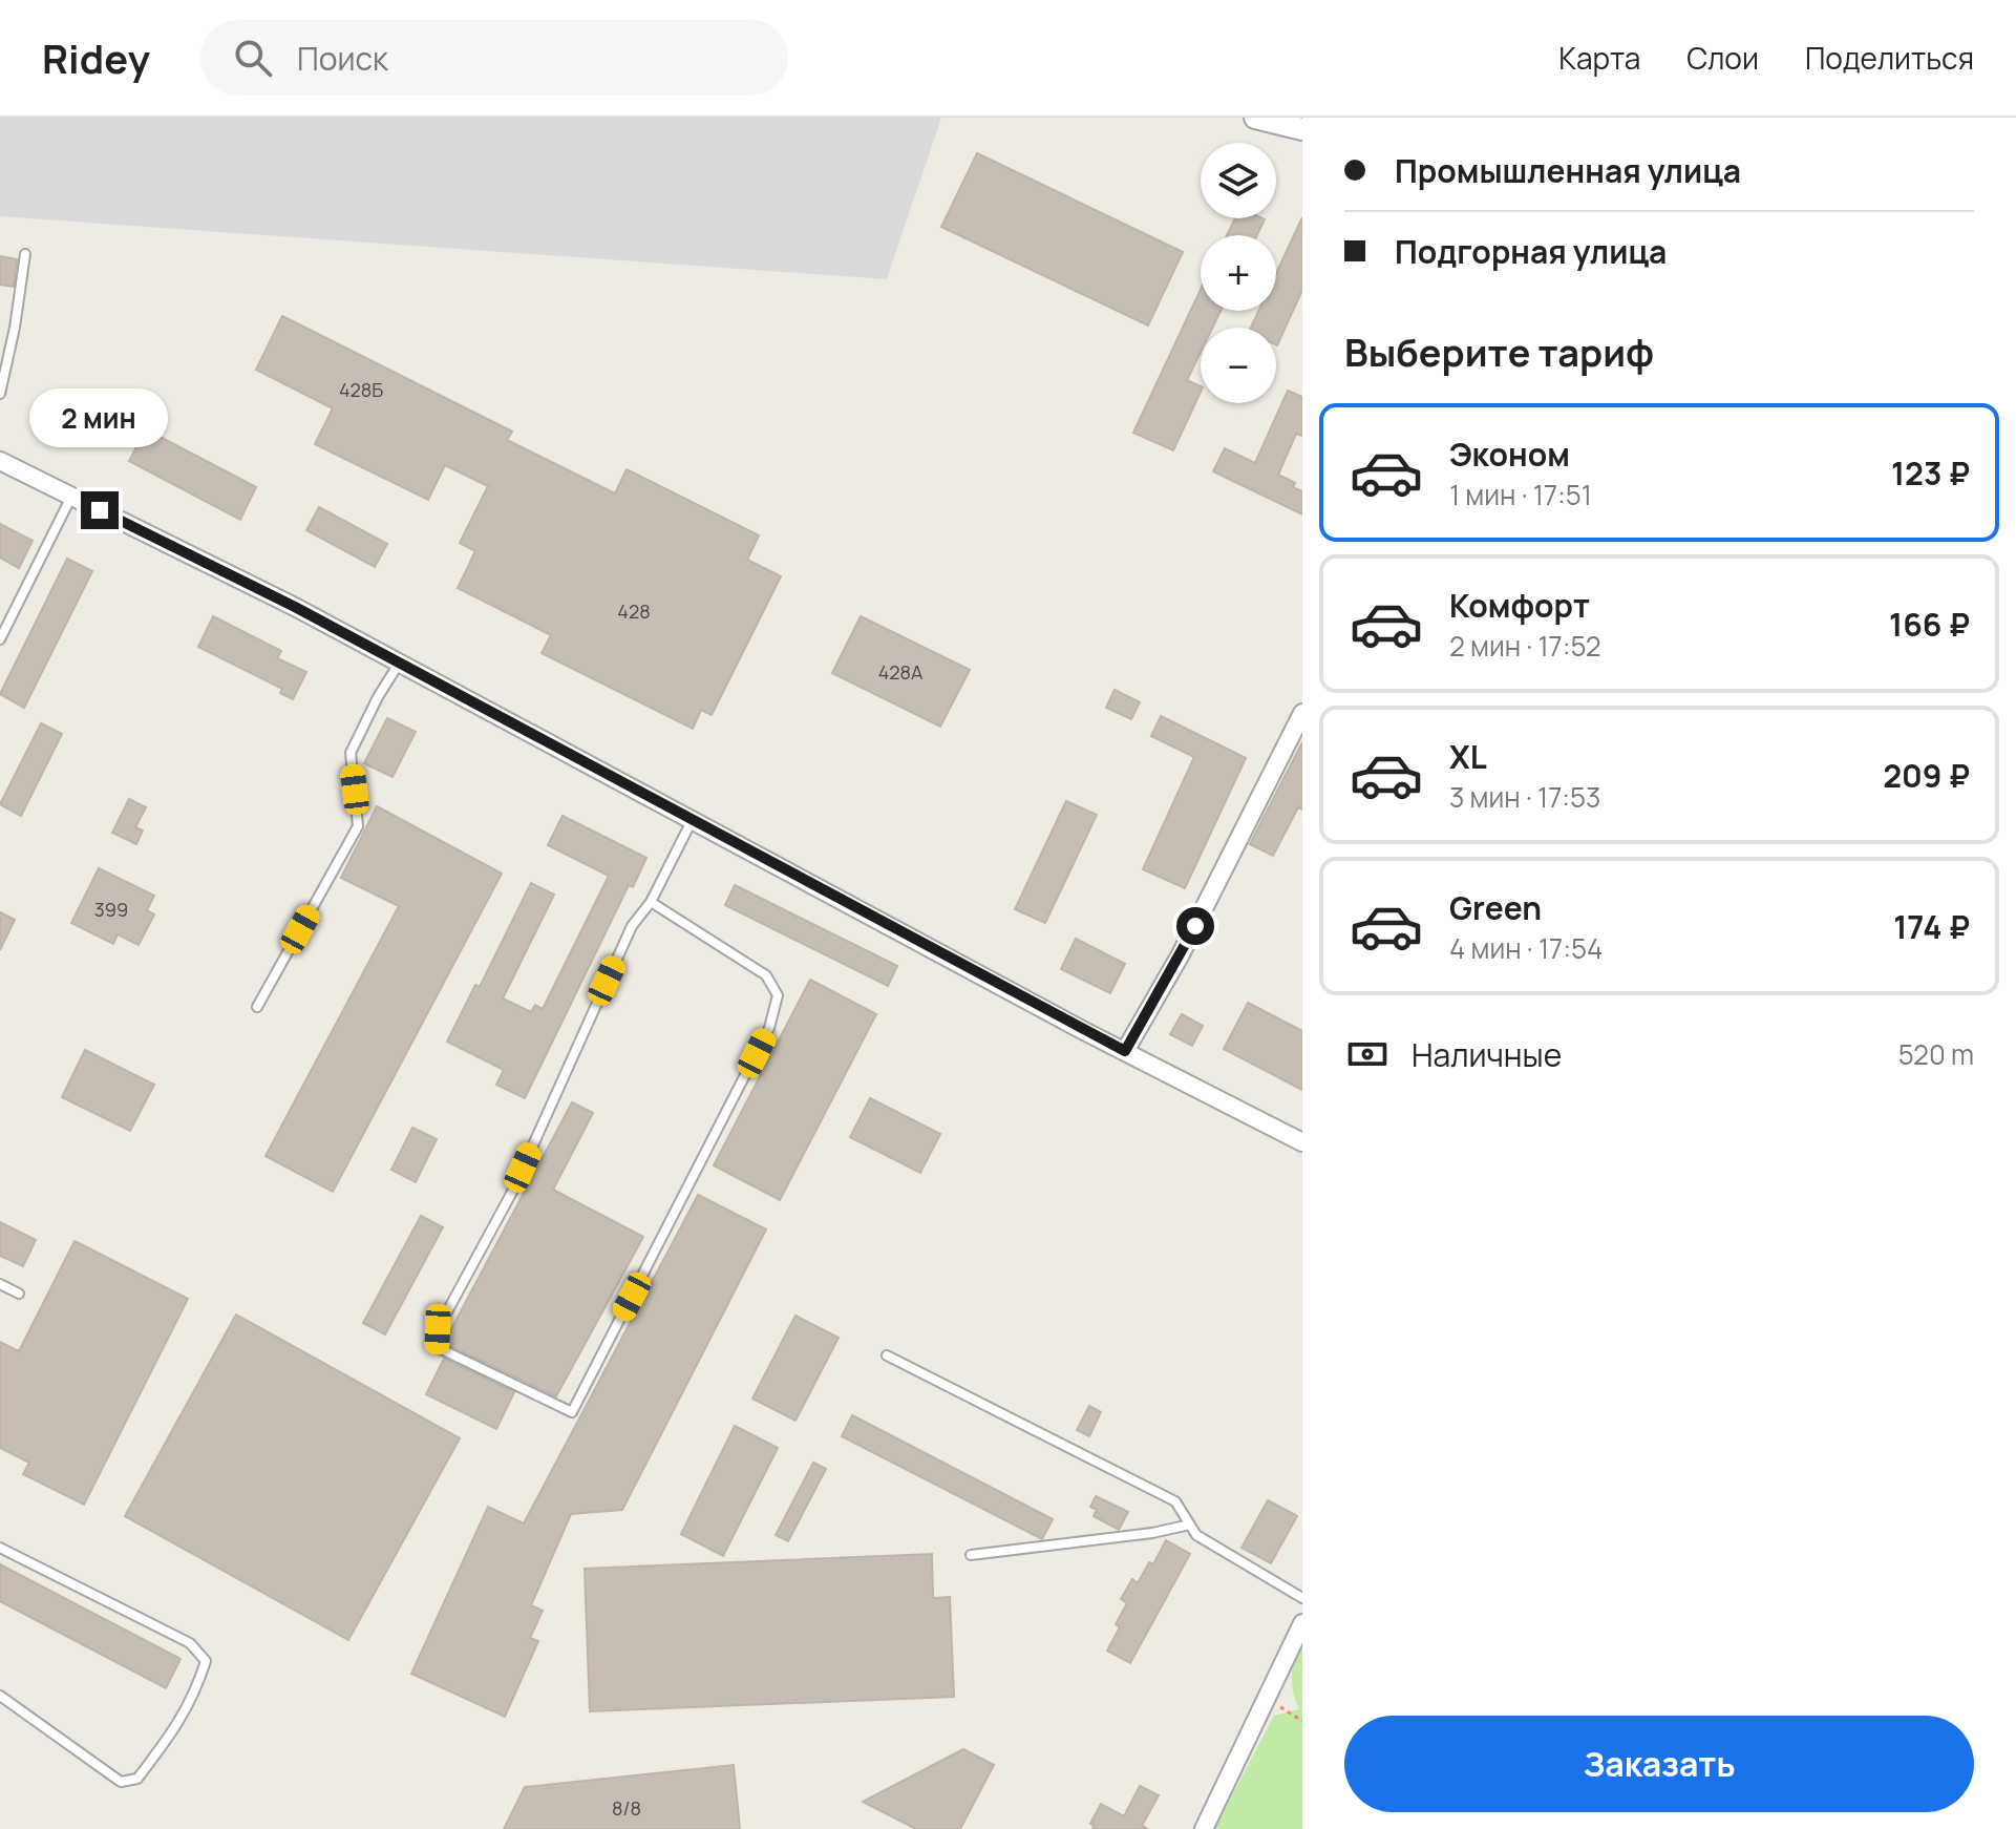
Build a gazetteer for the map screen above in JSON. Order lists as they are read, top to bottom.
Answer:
{
  "house_numbers": [
    "428Б",
    "428",
    "428А",
    "399",
    "8/8"
  ],
  "page": {
    "header": "Ridey",
    "search": "Поиск",
    "nav": ["Карта", "Слои", "Поделиться"],
    "banner": ["Промышленная улица", "Подгорная улица"],
    "map_buttons": ["+", "−"],
    "heading": "Выберите тариф",
    "bubble": "2 мин",
    "list": [
      {
        "name": "Эконом",
        "note": "1 мин · 17:51",
        "value": "123 ₽"
      },
      {
        "name": "Комфорт",
        "note": "2 мин · 17:52",
        "value": "166 ₽"
      },
      {
        "name": "XL",
        "note": "3 мин · 17:53",
        "value": "209 ₽"
      },
      {
        "name": "Green",
        "note": "4 мин · 17:54",
        "value": "174 ₽"
      }
    ],
    "pay": ["Наличные", "520 m"],
    "buttons": "Заказать"
  }
}
